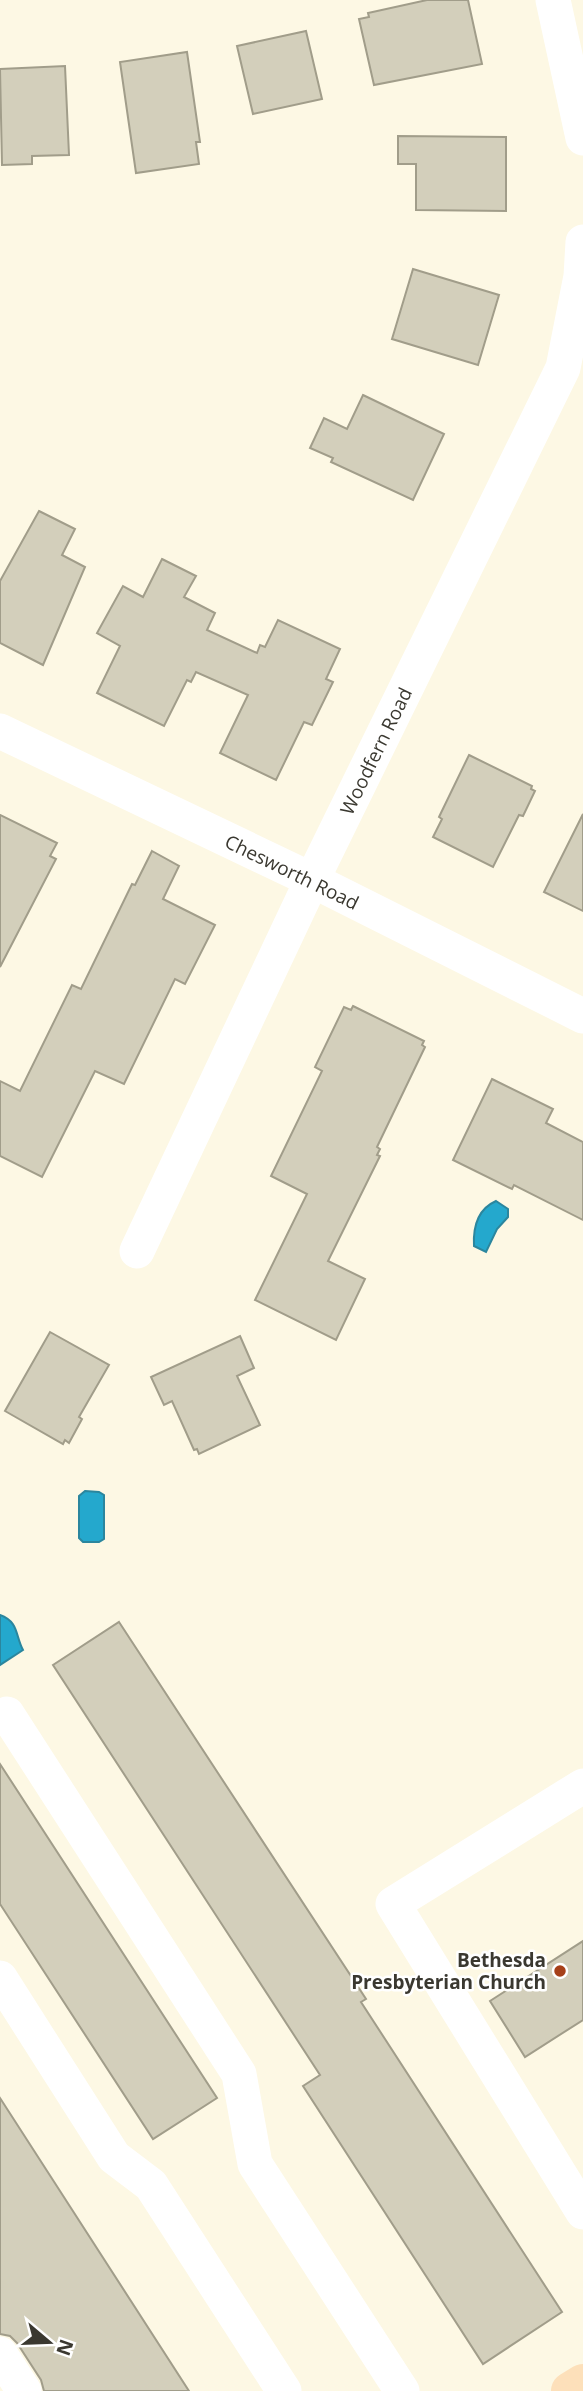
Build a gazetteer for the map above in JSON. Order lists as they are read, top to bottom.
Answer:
{
  "streets": {
    "street": ["Woodfern Road", "Chesworth Road"]
  },
  "crossings": [
    ["Woodfern Road", "Chesworth Road"]
  ],
  "places": ["Bethesda Presbyterian Church"],
  "north": "right"
}
